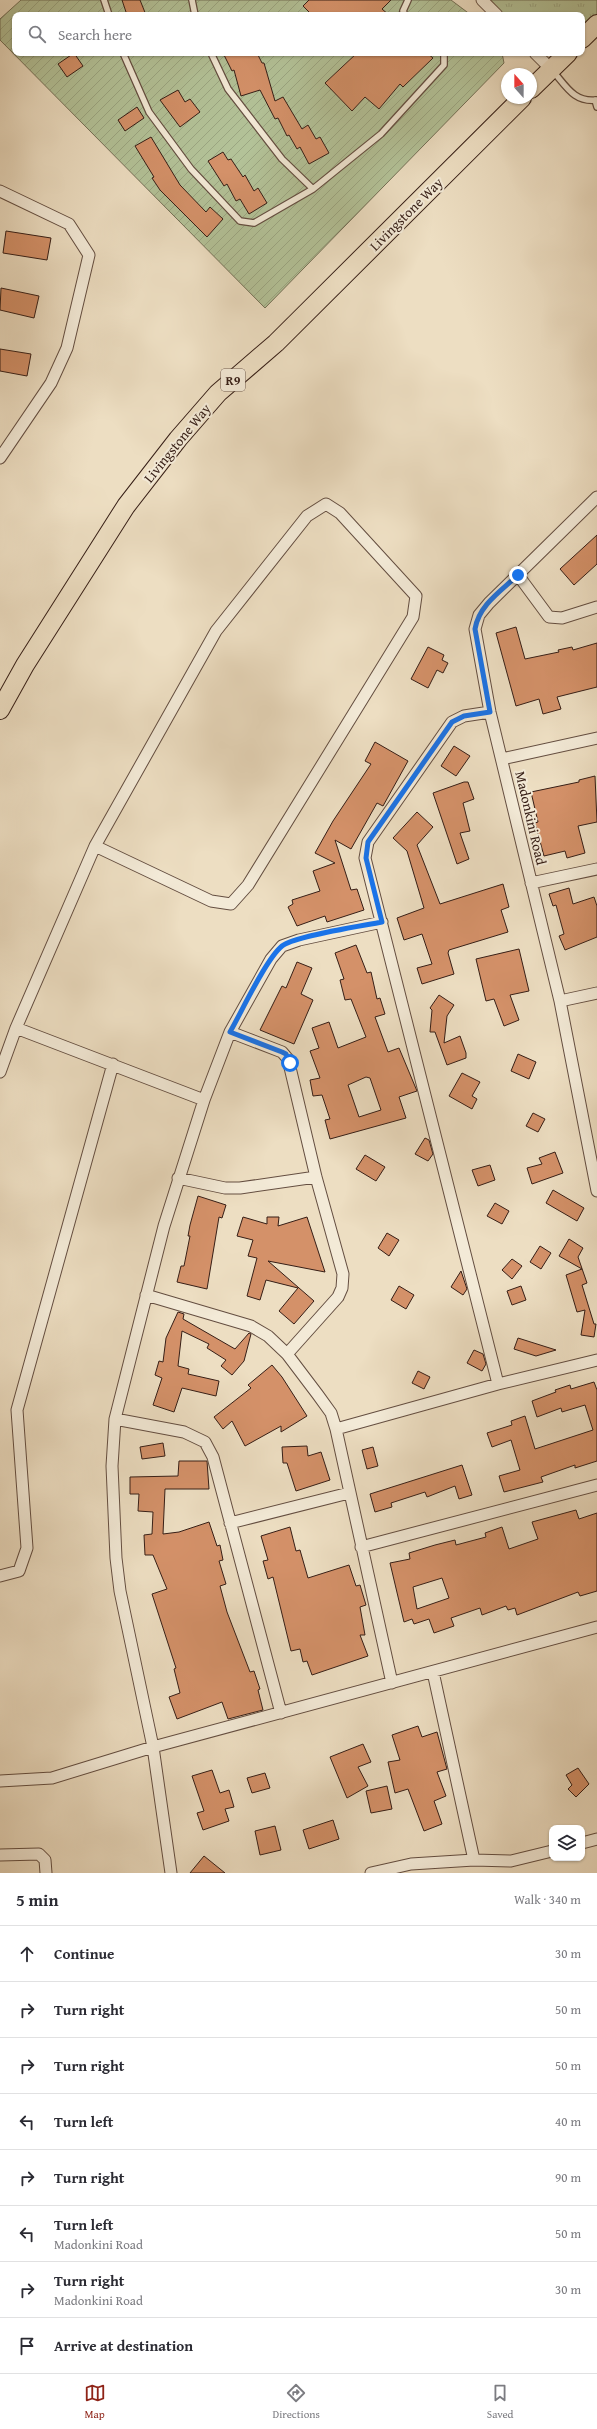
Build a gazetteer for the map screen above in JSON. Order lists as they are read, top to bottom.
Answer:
{
  "streets": {
    "highway": ["Livingstone Way", "R9"],
    "street": ["Madonkini Road"]
  },
  "north": "top",
  "page": {
    "search": "Search here",
    "heading": ["5 min", "Walk · 340 m"],
    "list": [
      ["Continue", "30 m"],
      ["Turn right", "50 m"],
      ["Turn right", "50 m"],
      ["Turn left", "40 m"],
      ["Turn right", "90 m"],
      ["Turn left", "Madonkini Road", "50 m"],
      ["Turn right", "Madonkini Road", "30 m"],
      "Arrive at destination"
    ],
    "nav": ["Map", "Directions", "Saved"]
  }
}
